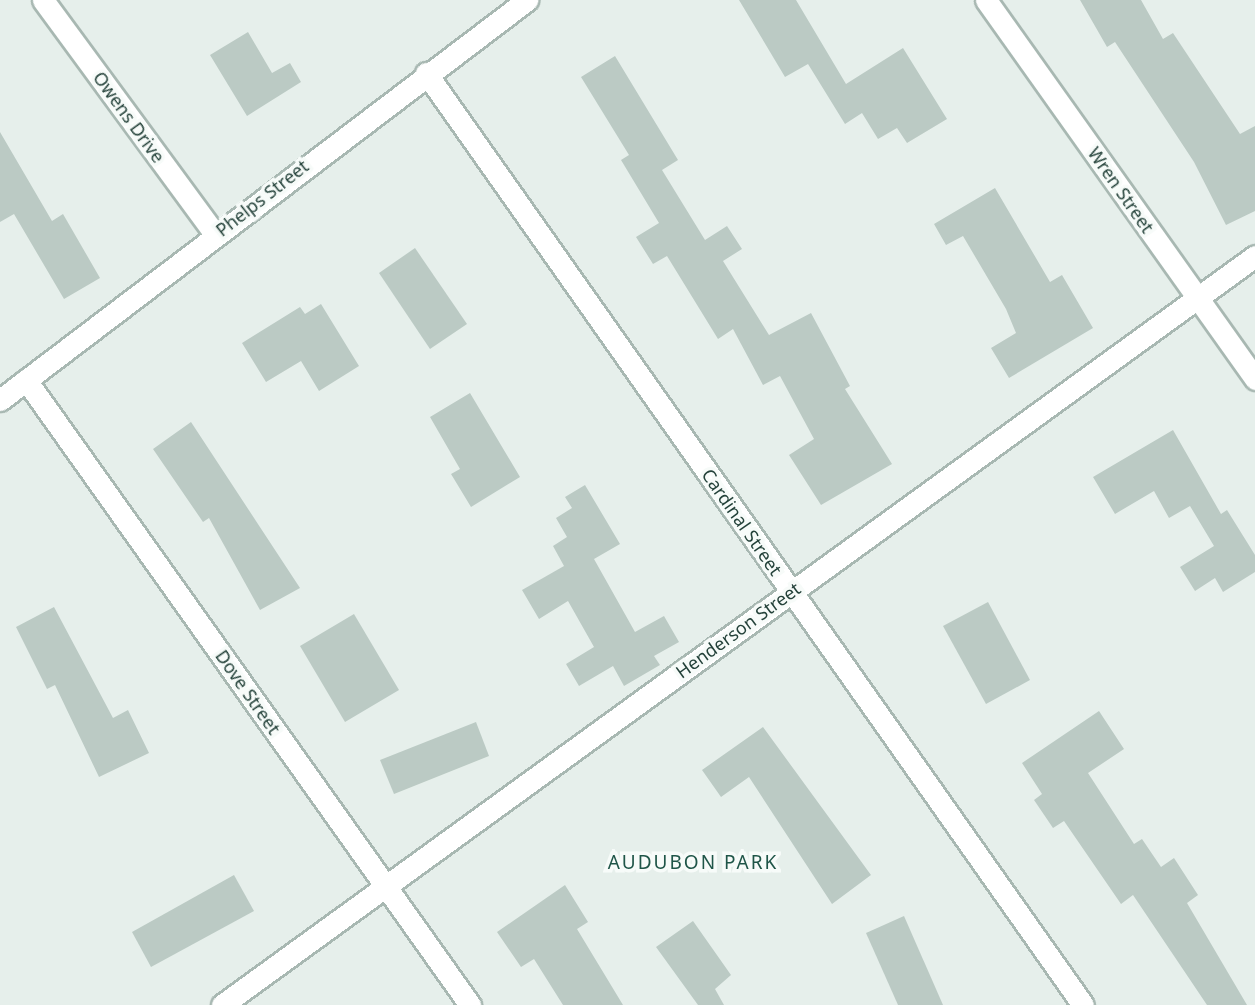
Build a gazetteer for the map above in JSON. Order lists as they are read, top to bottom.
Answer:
{
  "streets": {
    "street": [
      "Owens Drive",
      "Wren Street",
      "Phelps Street",
      "Cardinal Street",
      "Henderson Street",
      "Dove Street"
    ]
  },
  "crossings": [
    ["Owens Drive", "Phelps Street"],
    ["Wren Street", "Henderson Street"],
    ["Phelps Street", "Cardinal Street"],
    ["Phelps Street", "Dove Street"],
    ["Cardinal Street", "Henderson Street"],
    ["Henderson Street", "Dove Street"]
  ],
  "districts": ["AUDUBON PARK"]
}
